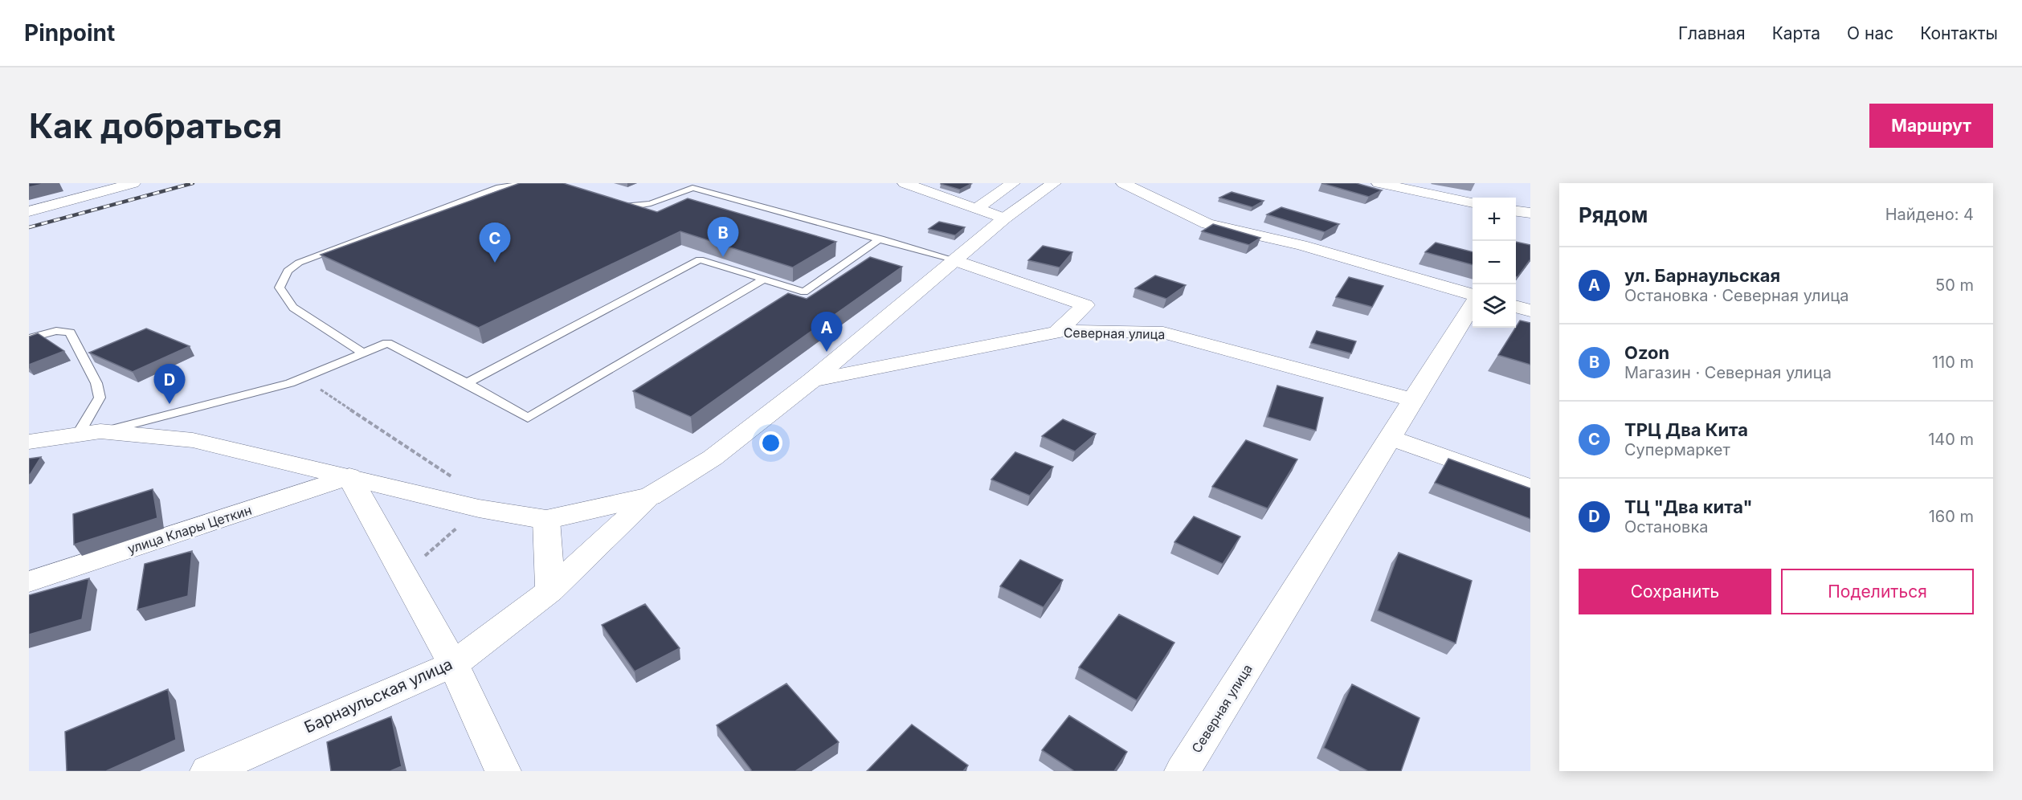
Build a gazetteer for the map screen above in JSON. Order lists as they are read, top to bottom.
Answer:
{
  "streets": {
    "street": ["Северная улица", "улица Клары Цеткин", "Барнаульская улица"]
  },
  "page": {
    "header": "Pinpoint",
    "nav": [
      "Главная",
      "Карта",
      "О нас",
      "Контакты"
    ],
    "buttons": [
      "Маршрут",
      ["Сохранить", "Поделиться"]
    ],
    "title": "Как добраться",
    "heading": ["Рядом", "Найдено: 4"],
    "map_buttons": ["+", "−"],
    "pins": [
      "B",
      "C",
      "A",
      "D"
    ],
    "list": [
      {
        "mark": "A",
        "name": "ул. Барнаульская",
        "note": "Остановка · Северная улица",
        "value": "50 m"
      },
      {
        "mark": "B",
        "name": "Ozon",
        "note": "Магазин · Северная улица",
        "value": "110 m"
      },
      {
        "mark": "C",
        "name": "ТРЦ Два Кита",
        "note": "Супермаркет",
        "value": "140 m"
      },
      {
        "mark": "D",
        "name": "ТЦ \"Два кита\"",
        "note": "Остановка",
        "value": "160 m"
      }
    ]
  }
}
